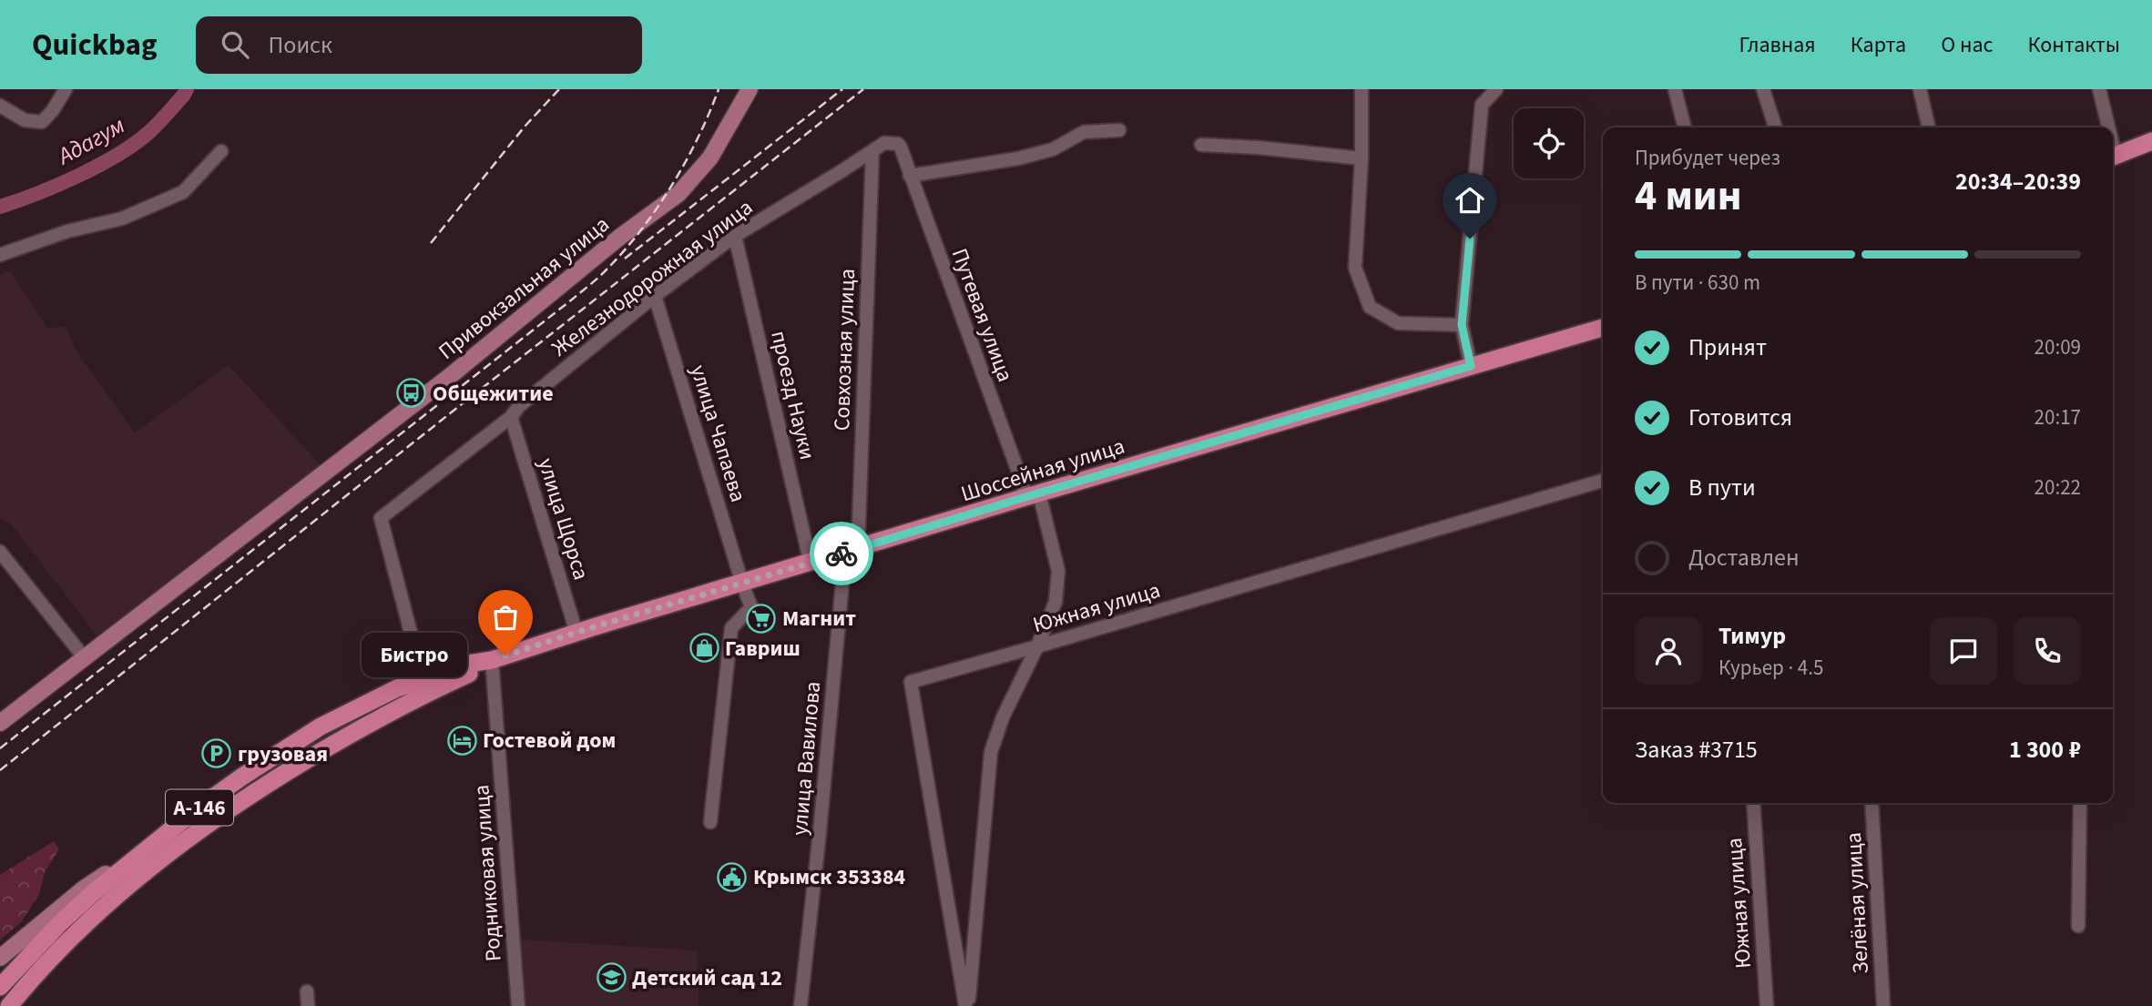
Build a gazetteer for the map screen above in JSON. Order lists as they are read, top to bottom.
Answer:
{
  "streets": {
    "highway": ["Шоссейная улица", "А-146"],
    "main road": ["Привокзальная улица"],
    "street": [
      "Железнодорожная улица",
      "Путевая улица",
      "Совхозная улица",
      "проезд Науки",
      "улица Чапаева",
      "улица Щорса",
      "Южная улица",
      "улица Вавилова",
      "Родниковая улица",
      "Зелёная улица"
    ]
  },
  "crossings": [
    ["Железнодорожная улица", "Путевая улица"],
    ["Железнодорожная улица", "Совхозная улица"],
    ["Железнодорожная улица", "проезд Науки"],
    ["Железнодорожная улица", "улица Чапаева"],
    ["Железнодорожная улица", "улица Щорса"],
    ["Путевая улица", "Шоссейная улица"],
    ["Путевая улица", "Южная улица"],
    ["Совхозная улица", "Шоссейная улица"],
    ["Совхозная улица", "улица Вавилова"],
    ["проезд Науки", "Шоссейная улица"],
    ["улица Чапаева", "Шоссейная улица"],
    ["Шоссейная улица", "улица Щорса"],
    ["Шоссейная улица", "улица Вавилова"],
    ["Шоссейная улица", "А-146"],
    ["Шоссейная улица", "Родниковая улица"],
    ["А-146", "Родниковая улица"]
  ],
  "water": ["Адагум"],
  "places": {
    "bus stop": ["Общежитие"],
    "supermarket": ["Магнит"],
    "shop": ["Гавриш"],
    "other": ["Бистро"],
    "hotel": ["Гостевой дом"],
    "parking": ["грузовая"],
    "public building": ["Крымск 353384"],
    "school or university": ["Детский сад 12"]
  },
  "page": {
    "header": "Quickbag",
    "search": "Поиск",
    "nav": [
      "Главная",
      "Карта",
      "О нас",
      "Контакты"
    ],
    "heading": ["4 мин", "Прибудет через", "20:34–20:39"],
    "panel": [
      "Тимур",
      "Курьер · 4.5",
      "Заказ #3715",
      "1 300 ₽"
    ],
    "bar": "В пути · 630 m",
    "list": [
      ["Принят", "20:09"],
      ["Готовится", "20:17"],
      ["В пути", "20:22"],
      "Доставлен"
    ],
    "bubble": "Бистро"
  }
}
